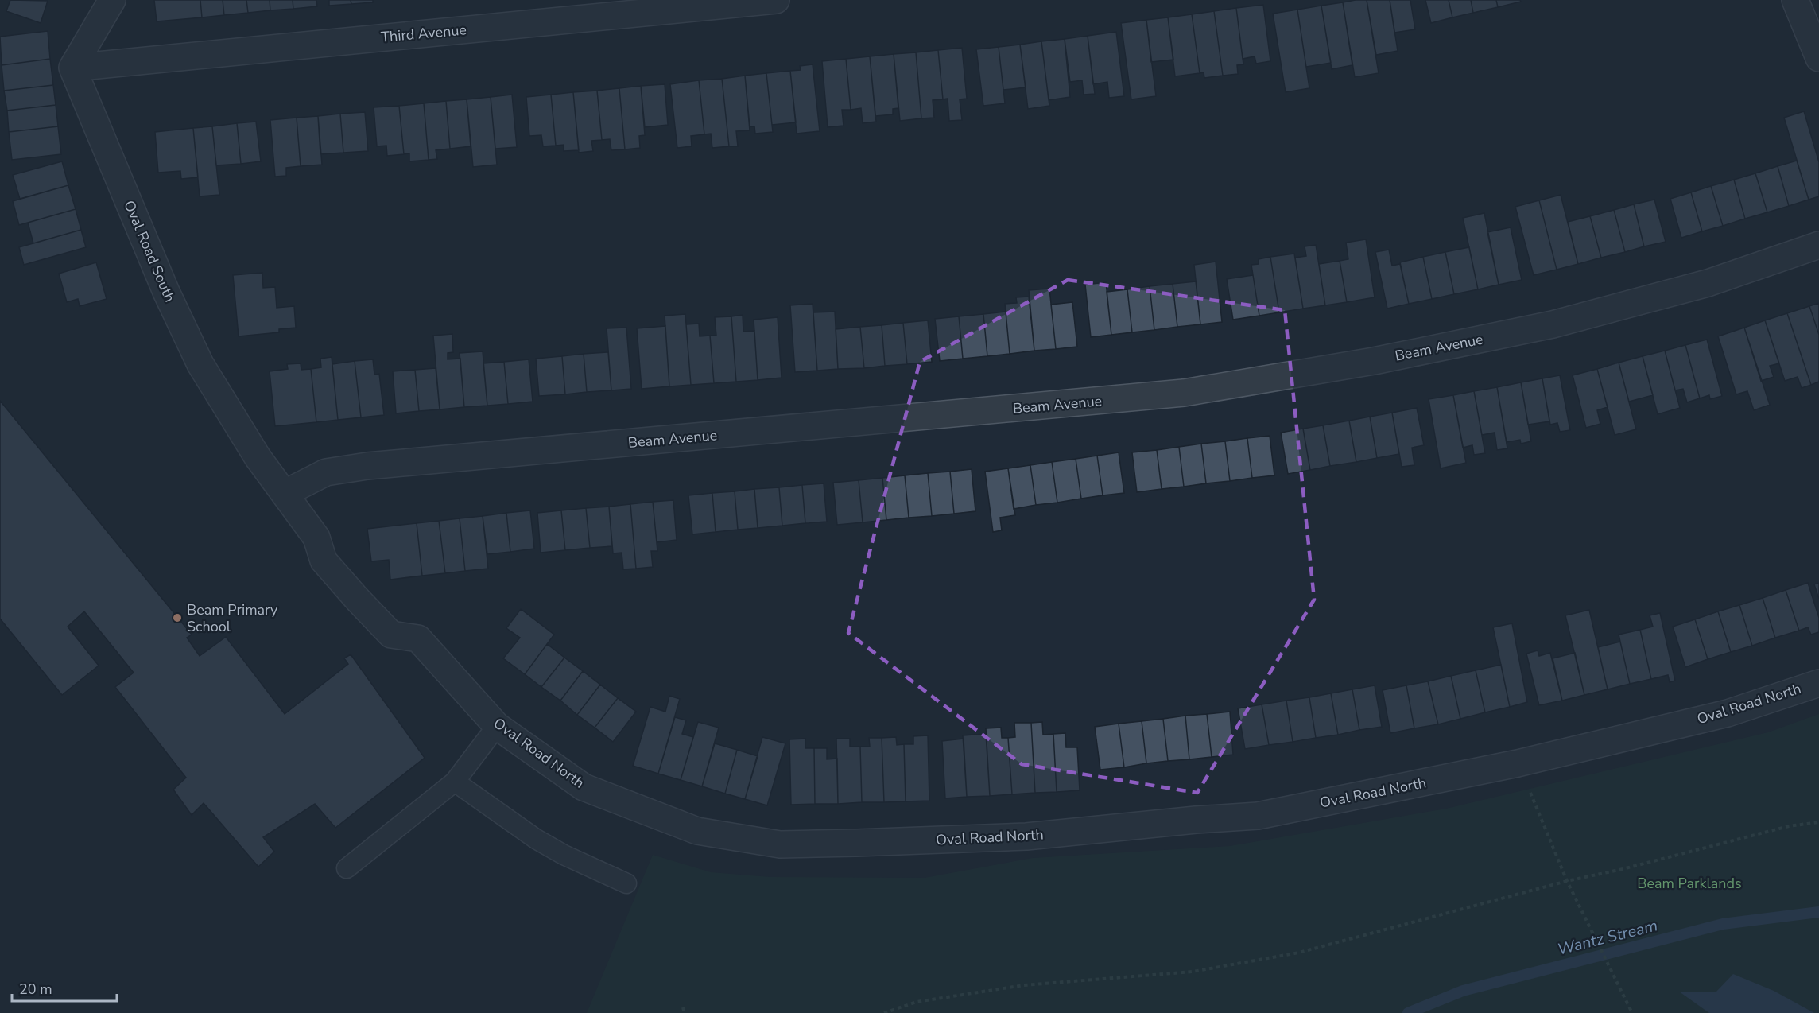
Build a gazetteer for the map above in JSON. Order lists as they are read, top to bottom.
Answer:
{
  "streets": {
    "street": [
      "Third Avenue",
      "Oval Road South",
      "Beam Avenue",
      "Oval Road North"
    ]
  },
  "crossings": [
    ["Third Avenue", "Oval Road South"],
    ["Oval Road South", "Beam Avenue"],
    ["Oval Road South", "Oval Road North"],
    ["Beam Avenue", "Oval Road North"]
  ],
  "water": ["Wantz Stream"],
  "parks": ["Beam Parklands"],
  "places": ["Beam Primary School"],
  "scale_bar": "20 m"
}
